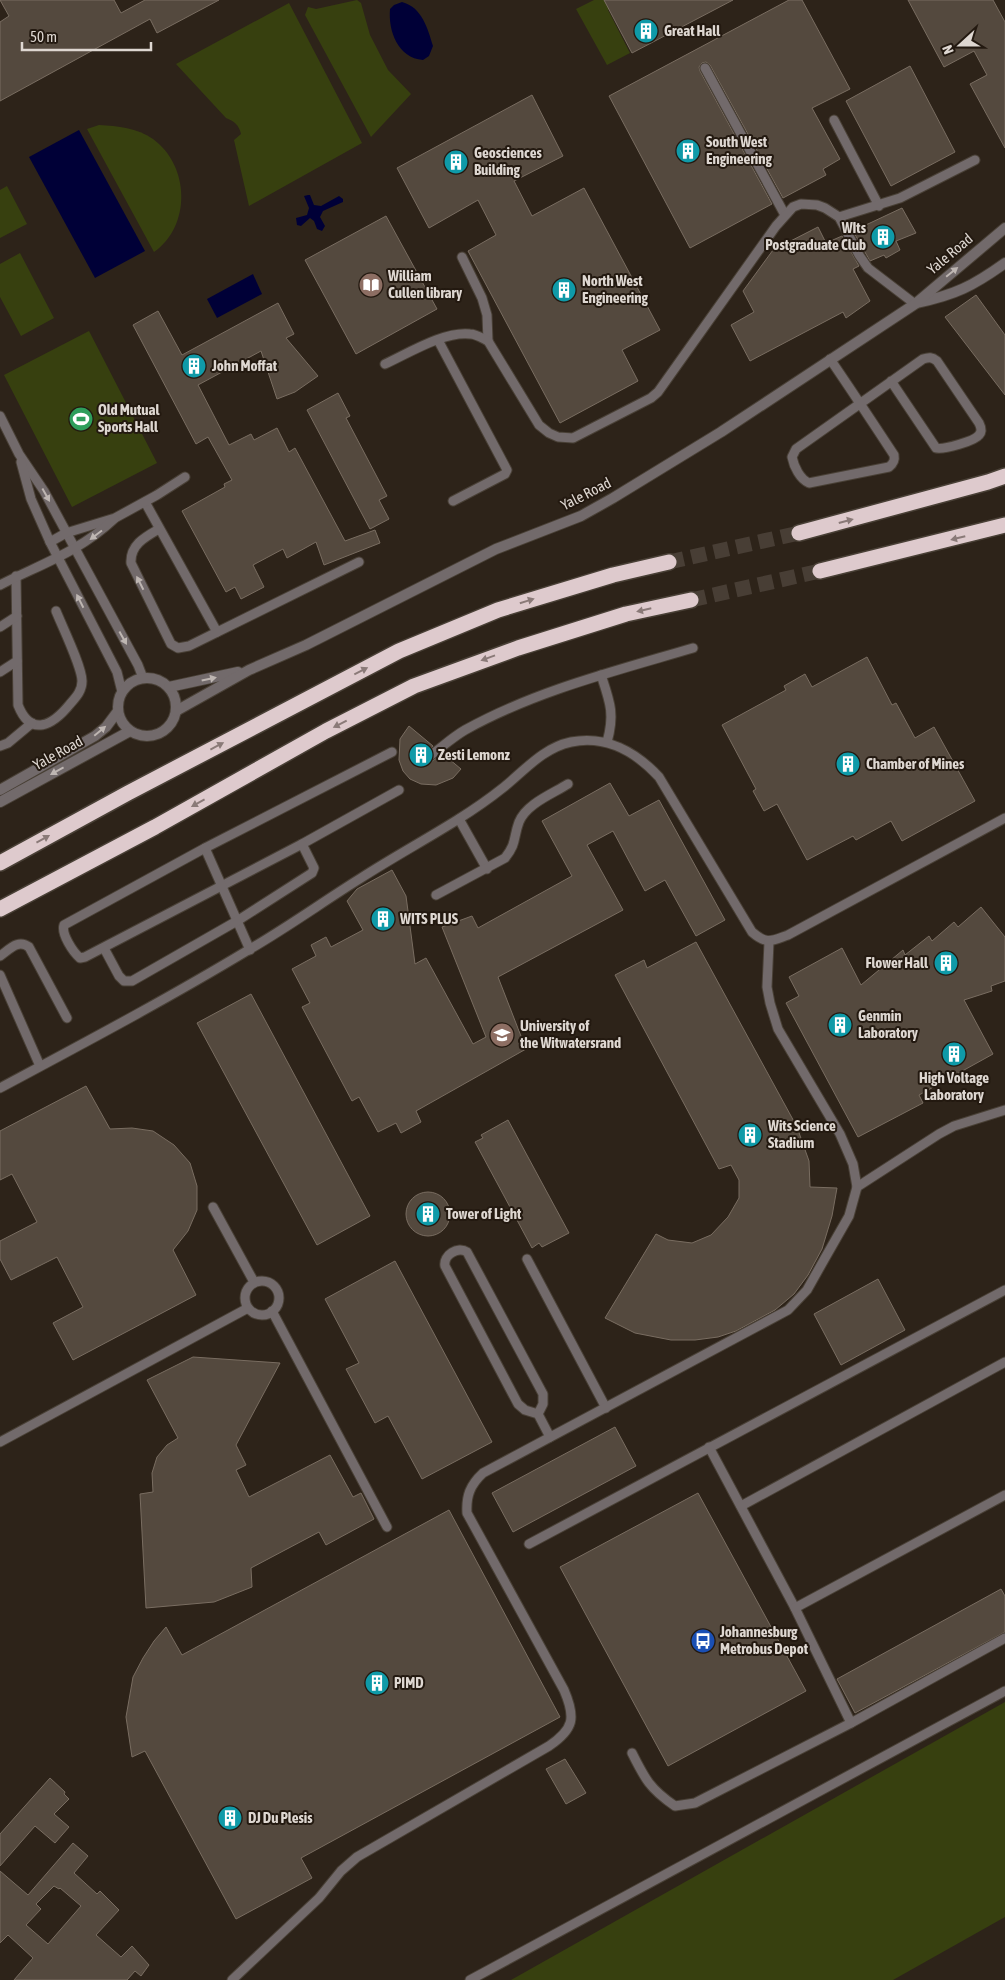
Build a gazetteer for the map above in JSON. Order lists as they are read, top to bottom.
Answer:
{
  "streets": {
    "street": ["Yale Road"]
  },
  "places": {
    "building": [
      "Great Hall",
      "South West Engineering",
      "Geosciences Building",
      "WIts Postgraduate Club",
      "North West Engineering",
      "John Moffat",
      "Zesti Lemonz",
      "Chamber of Mines",
      "WITS PLUS",
      "Flower Hall",
      "Genmin Laboratory",
      "High Voltage Laboratory",
      "Wits Science Stadium",
      "Tower of Light",
      "PIMD",
      "DJ Du Plesis"
    ],
    "library": ["William Cullen library"],
    "sports": ["Old Mutual Sports Hall"],
    "school or university": ["University of the Witwatersrand"],
    "bus stop": ["Johannesburg Metrobus Depot"]
  },
  "scale_bar": "50 m",
  "north": "left"
}
